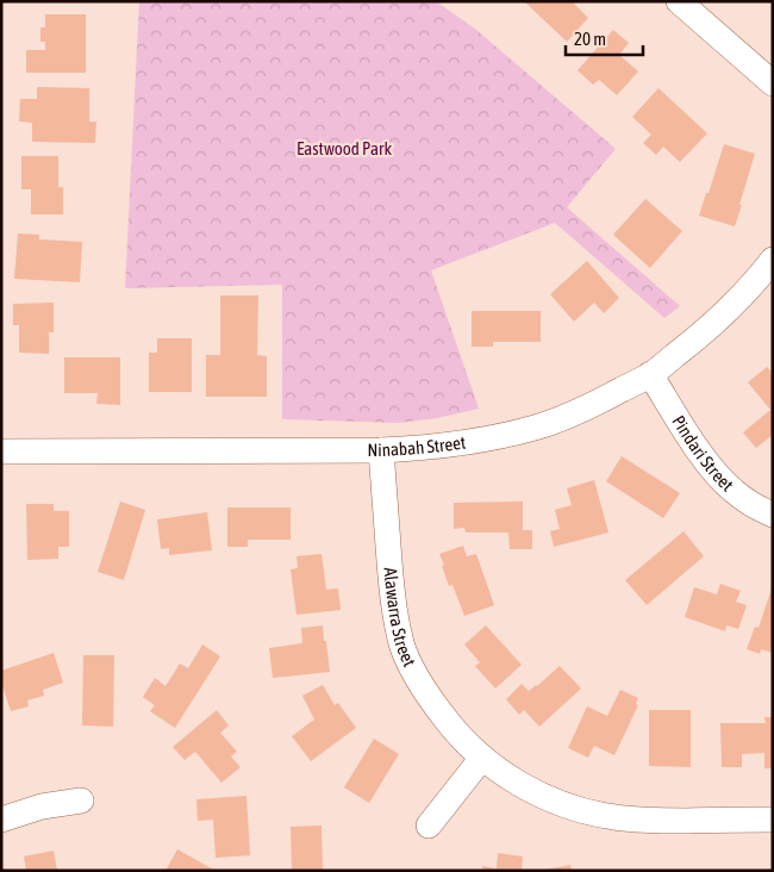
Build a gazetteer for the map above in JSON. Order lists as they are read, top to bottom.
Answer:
{
  "streets": {
    "street": ["Ninabah Street", "Pindari Street", "Alawarra Street"]
  },
  "crossings": [
    ["Ninabah Street", "Pindari Street"],
    ["Ninabah Street", "Alawarra Street"]
  ],
  "parks": ["Eastwood Park"],
  "scale_bar": "20 m"
}
